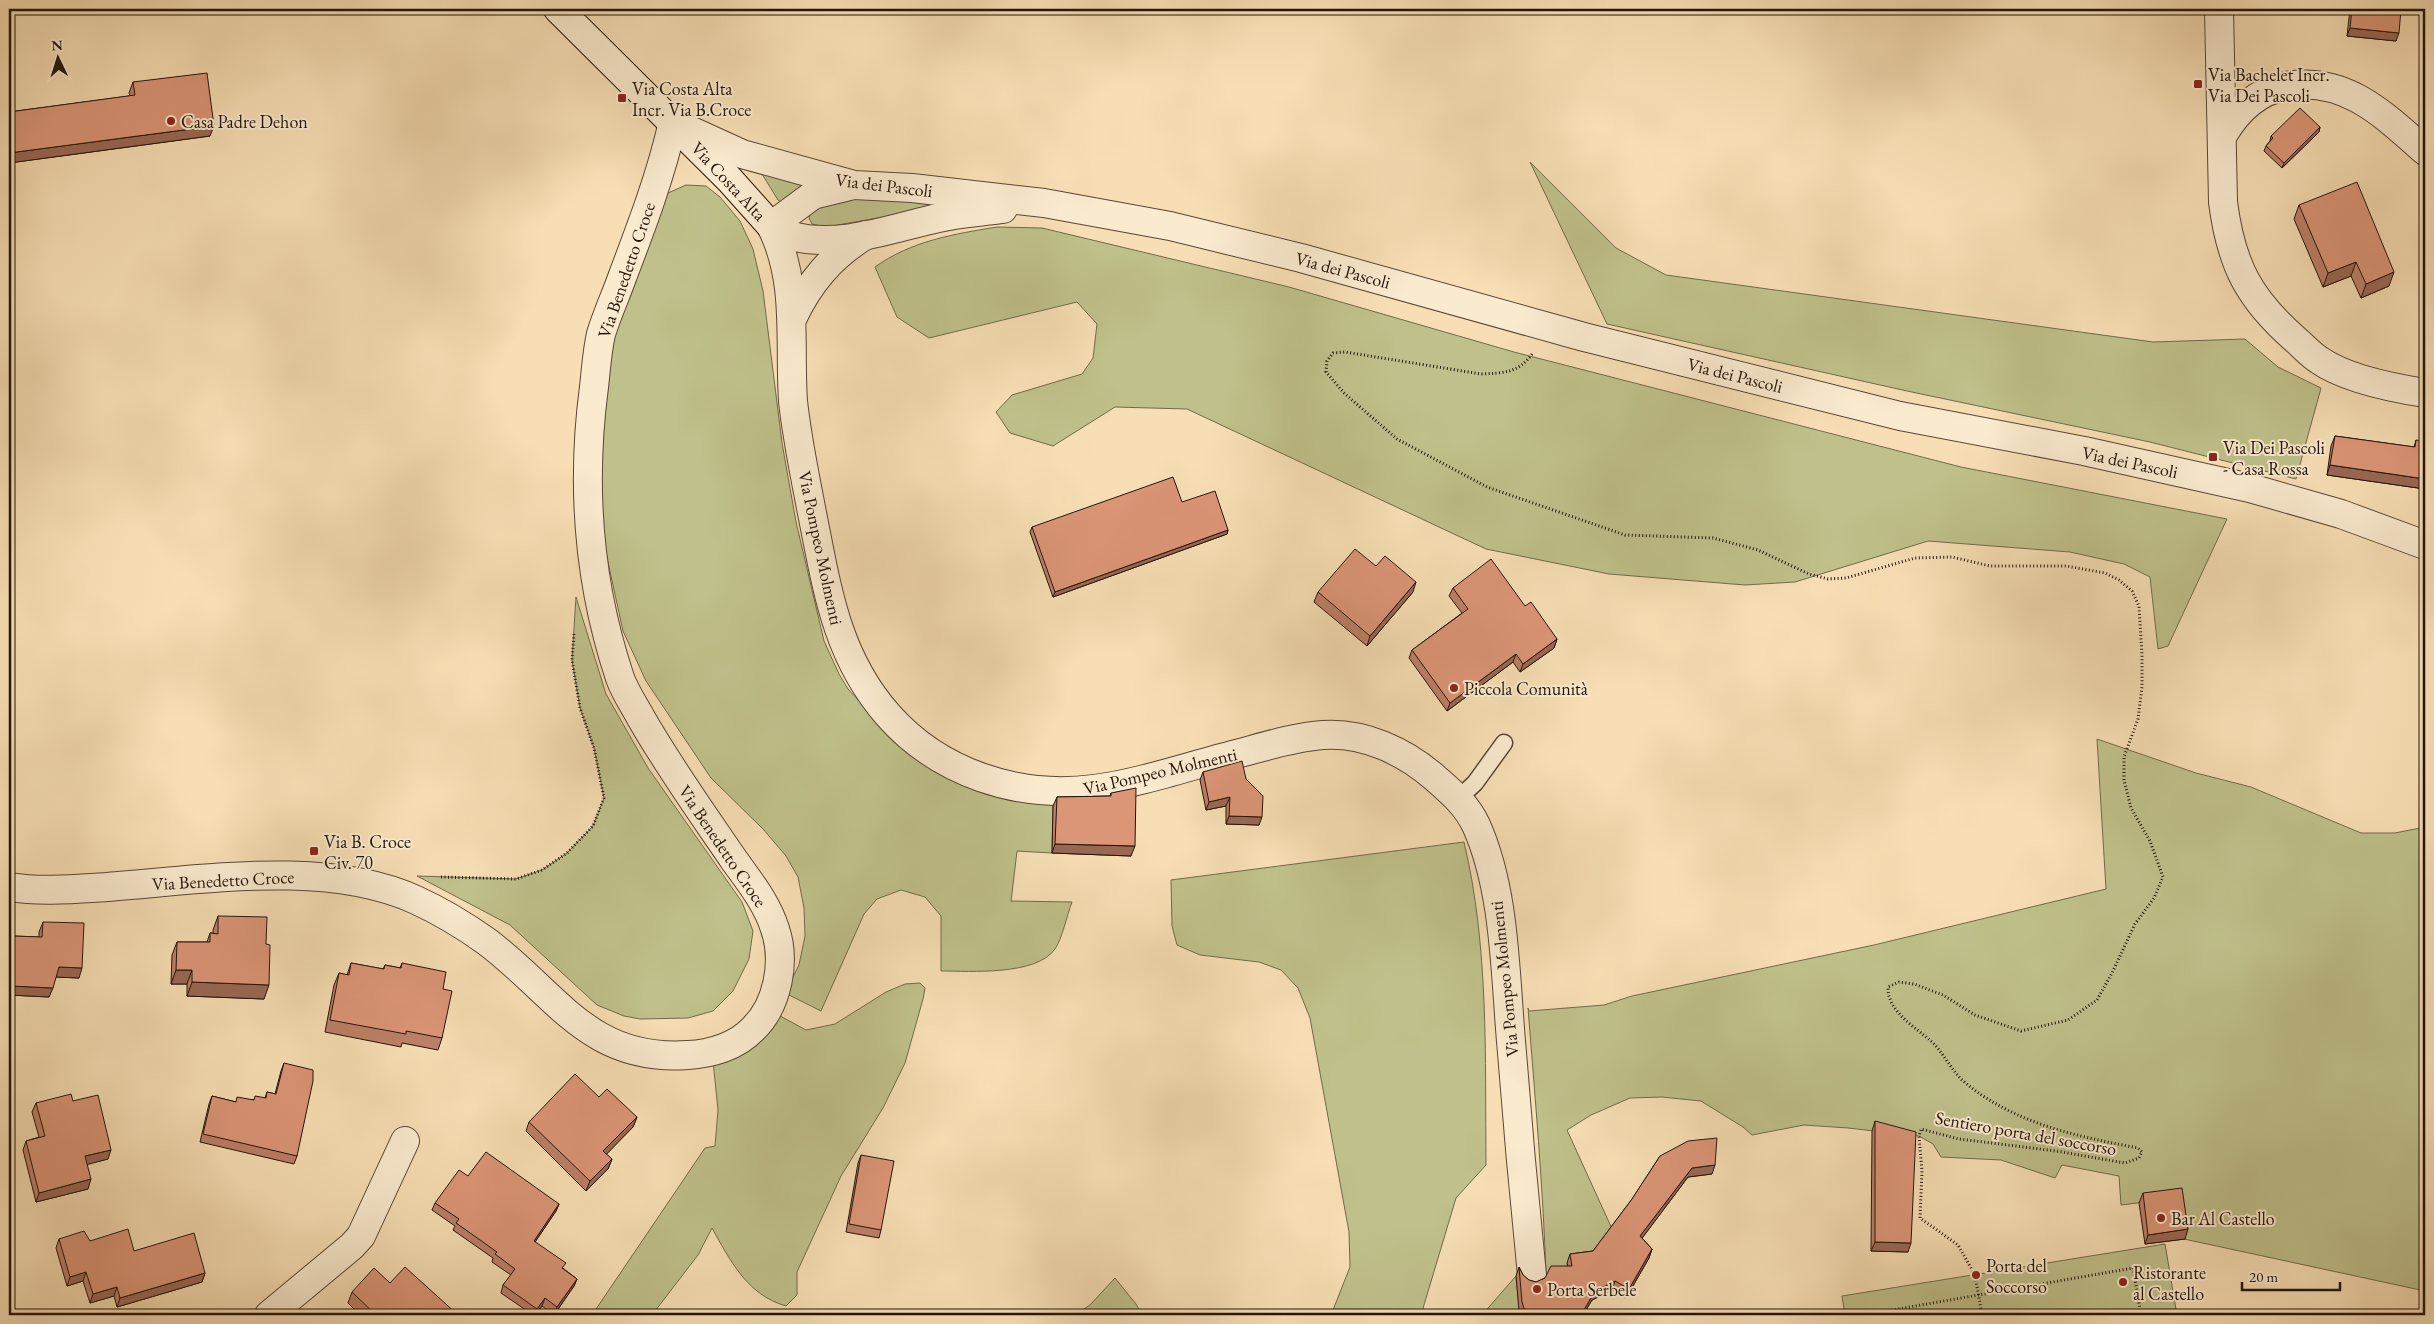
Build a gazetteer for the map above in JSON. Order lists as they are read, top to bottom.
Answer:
{
  "streets": {
    "street": [
      "Via Costa Alta",
      "Via dei Pascoli",
      "Via Benedetto Croce",
      "Via Pompeo Molmenti"
    ],
    "path": ["Sentiero porta del soccorso"]
  },
  "crossings": [
    ["Via Costa Alta", "Via dei Pascoli"],
    ["Via Costa Alta", "Via Benedetto Croce"],
    ["Via Costa Alta", "Via Pompeo Molmenti"],
    ["Via dei Pascoli", "Via Benedetto Croce"],
    ["Via dei Pascoli", "Via Pompeo Molmenti"]
  ],
  "places": {
    "transit": [
      "Via Bachelet Incr. Via Dei Pascoli",
      "Via Costa Alta Incr. Via B.Croce",
      "Via Dei Pascoli - Casa Rossa",
      "Via B. Croce Civ. 70"
    ],
    "other": [
      "Casa Padre Dehon",
      "Piccola Comunità",
      "Bar Al Castello",
      "Porta del Soccorso",
      "Ristorante al Castello",
      "Porta Serbele"
    ]
  },
  "scale_bar": "20 m",
  "north": "top"
}
